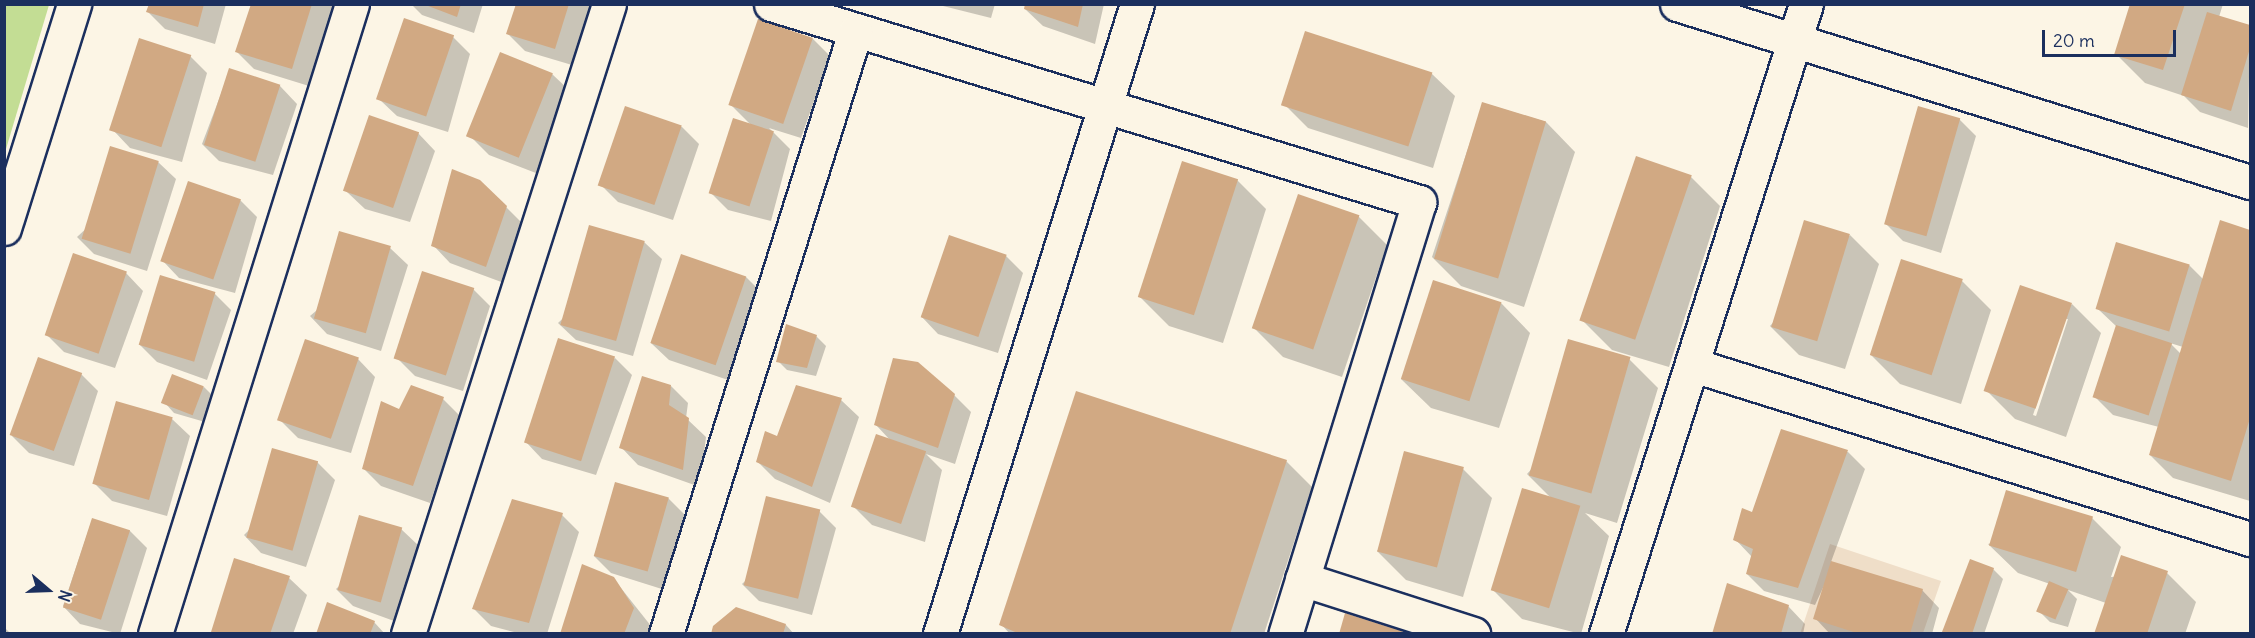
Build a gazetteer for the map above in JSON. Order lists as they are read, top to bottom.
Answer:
{
  "scale_bar": "20 m",
  "north": "right"
}
